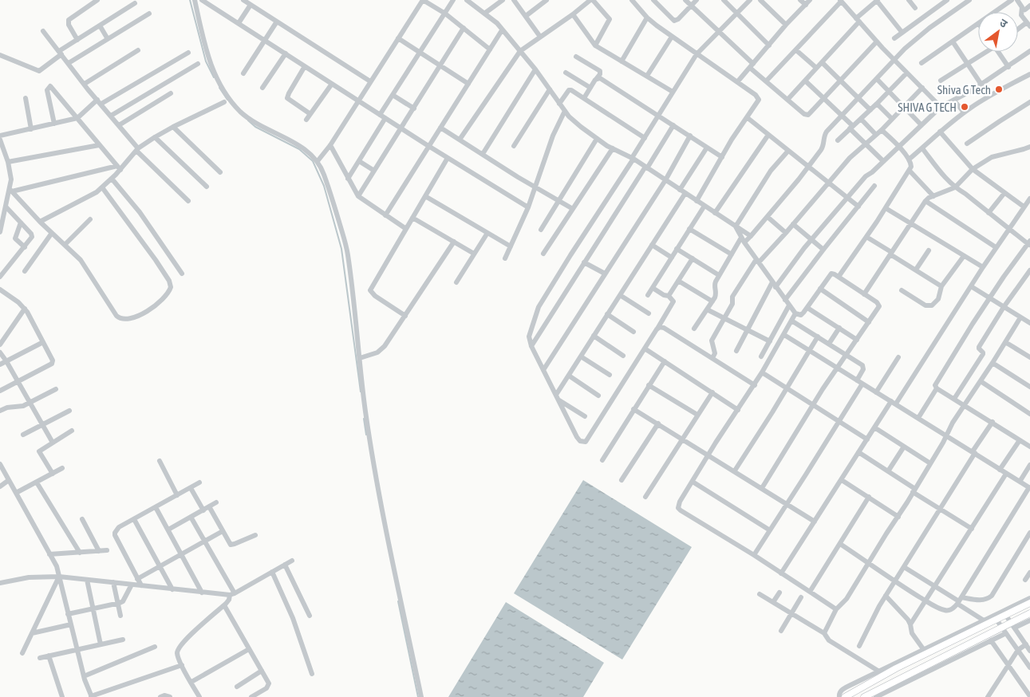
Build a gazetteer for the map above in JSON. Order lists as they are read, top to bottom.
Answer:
{
  "places": ["Shiva G Tech", "SHIVA G TECH"],
  "north": "top right"
}
